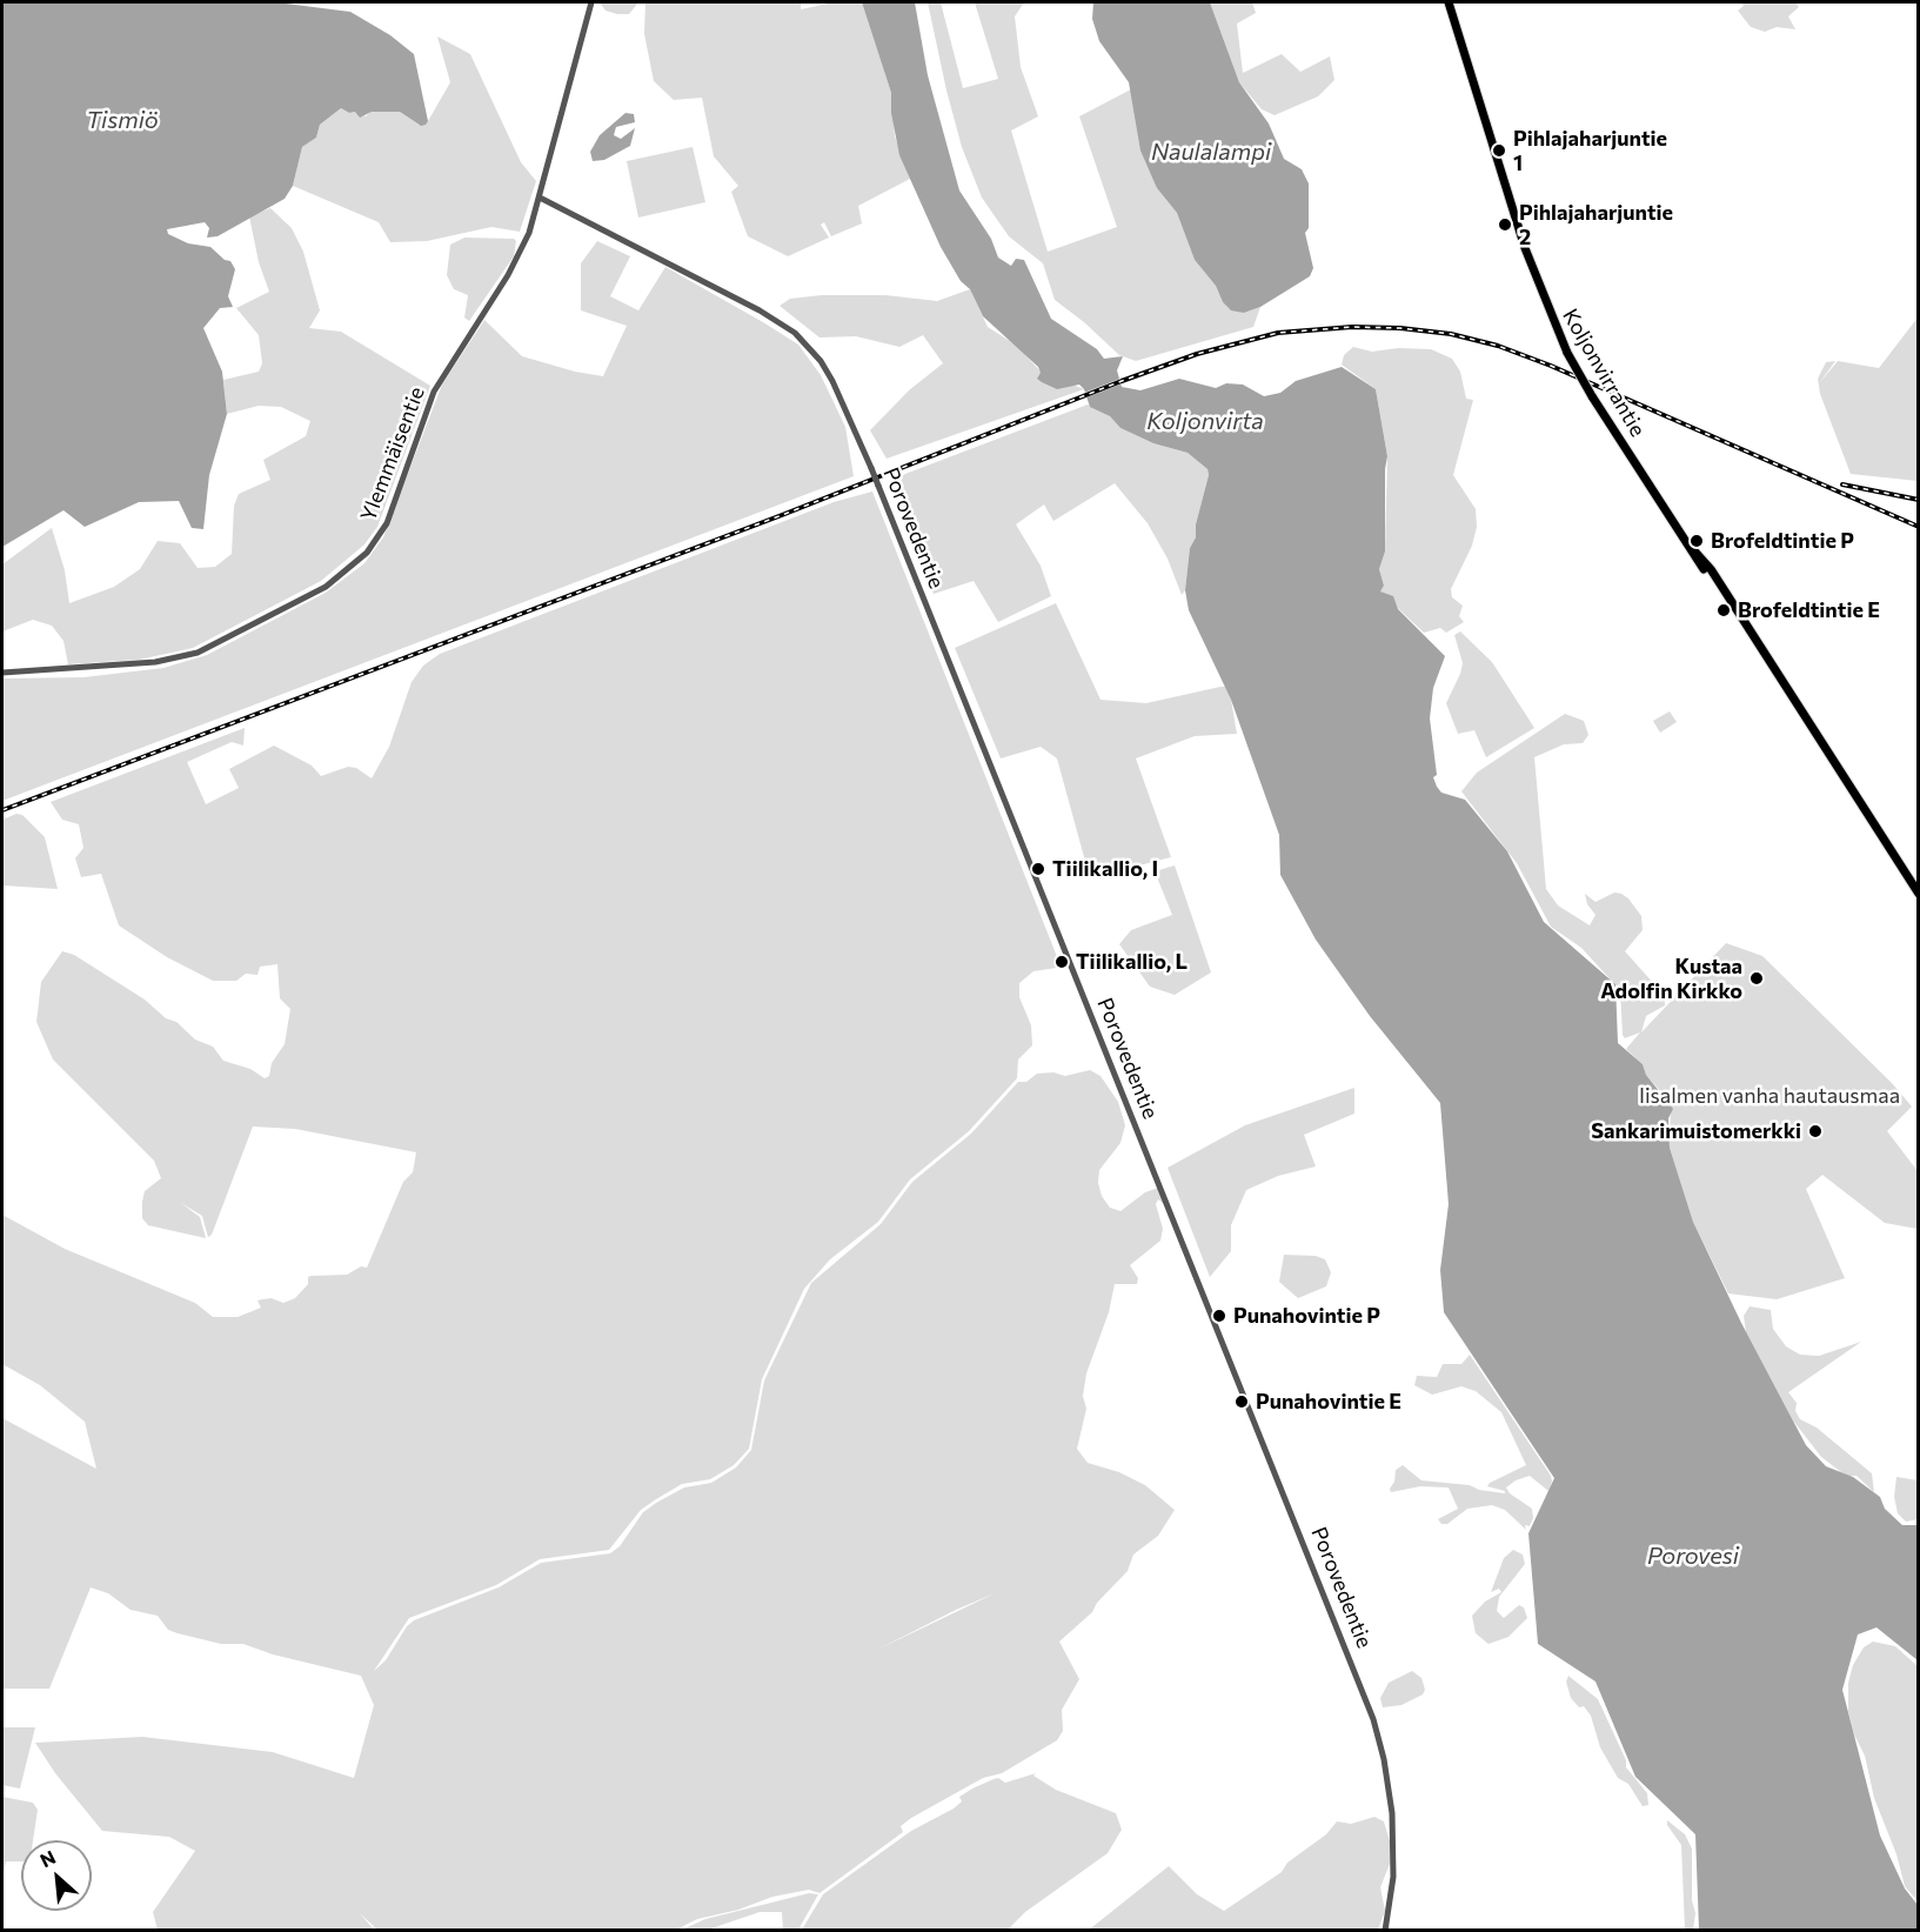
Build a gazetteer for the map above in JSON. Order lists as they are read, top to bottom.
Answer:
{
  "streets": {
    "main road": ["Koljonvirrantie"],
    "street": ["Ylemmäisentie", "Porovedentie"]
  },
  "crossings": [
    ["Ylemmäisentie", "Porovedentie"]
  ],
  "water": [
    "Tismiö",
    "Naulalampi",
    "Koljonvirta",
    "Porovesi"
  ],
  "parks": ["Iisalmen vanha hautausmaa"],
  "places": [
    "Pihlajaharjuntie 1",
    "Pihlajaharjuntie 2",
    "Brofeldtintie P",
    "Brofeldtintie E",
    "Tiilikallio, I",
    "Tiilikallio, L",
    "Kustaa Adolfin Kirkko",
    "Sankarimuistomerkki",
    "Punahovintie P",
    "Punahovintie E"
  ],
  "north": "top left"
}
